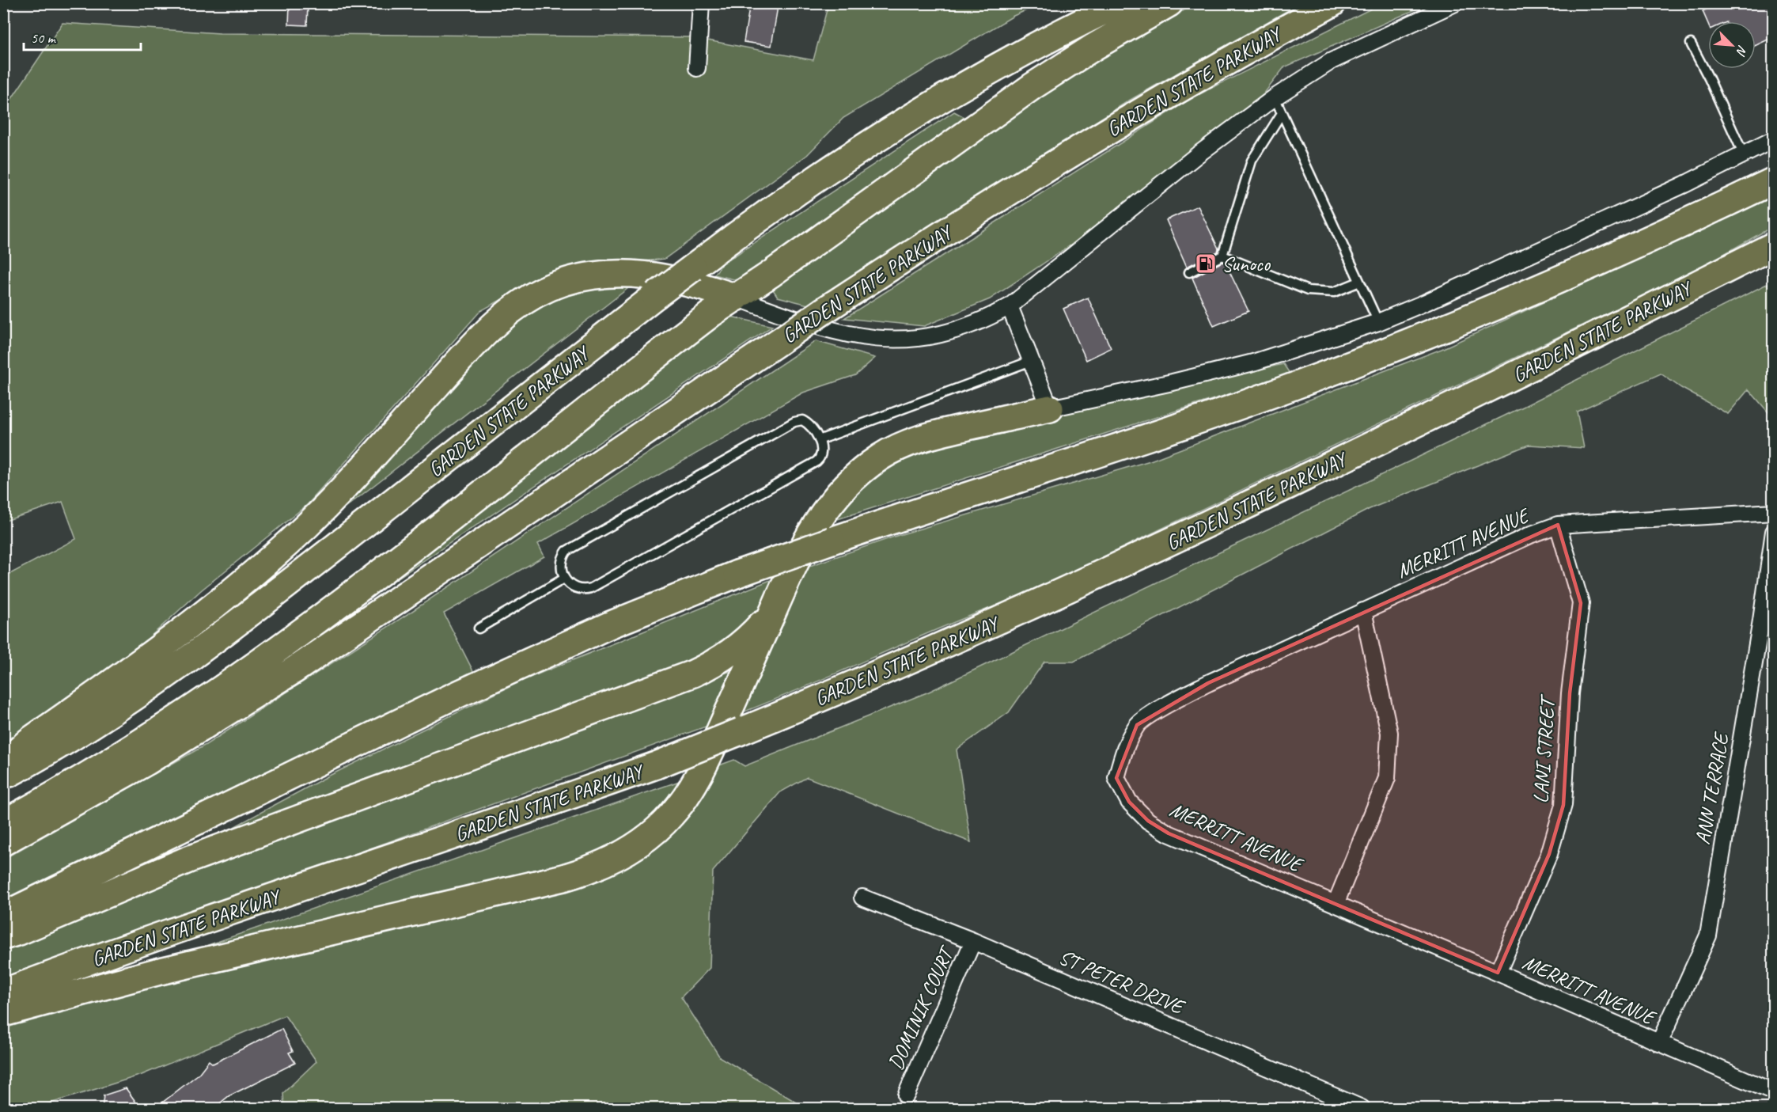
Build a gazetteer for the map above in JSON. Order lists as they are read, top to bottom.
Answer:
{
  "streets": {
    "highway": ["GARDEN STATE PARKWAY"],
    "street": [
      "MERRITT AVENUE",
      "LANI STREET",
      "ANN TERRACE",
      "ST PETER DRIVE",
      "DOMINIK COURT"
    ]
  },
  "crossings": [
    ["MERRITT AVENUE", "LANI STREET"],
    ["MERRITT AVENUE", "ANN TERRACE"],
    ["ST PETER DRIVE", "DOMINIK COURT"]
  ],
  "places": {
    "fuel station": ["Sunoco"]
  },
  "scale_bar": "50 m",
  "north": "bottom right"
}
